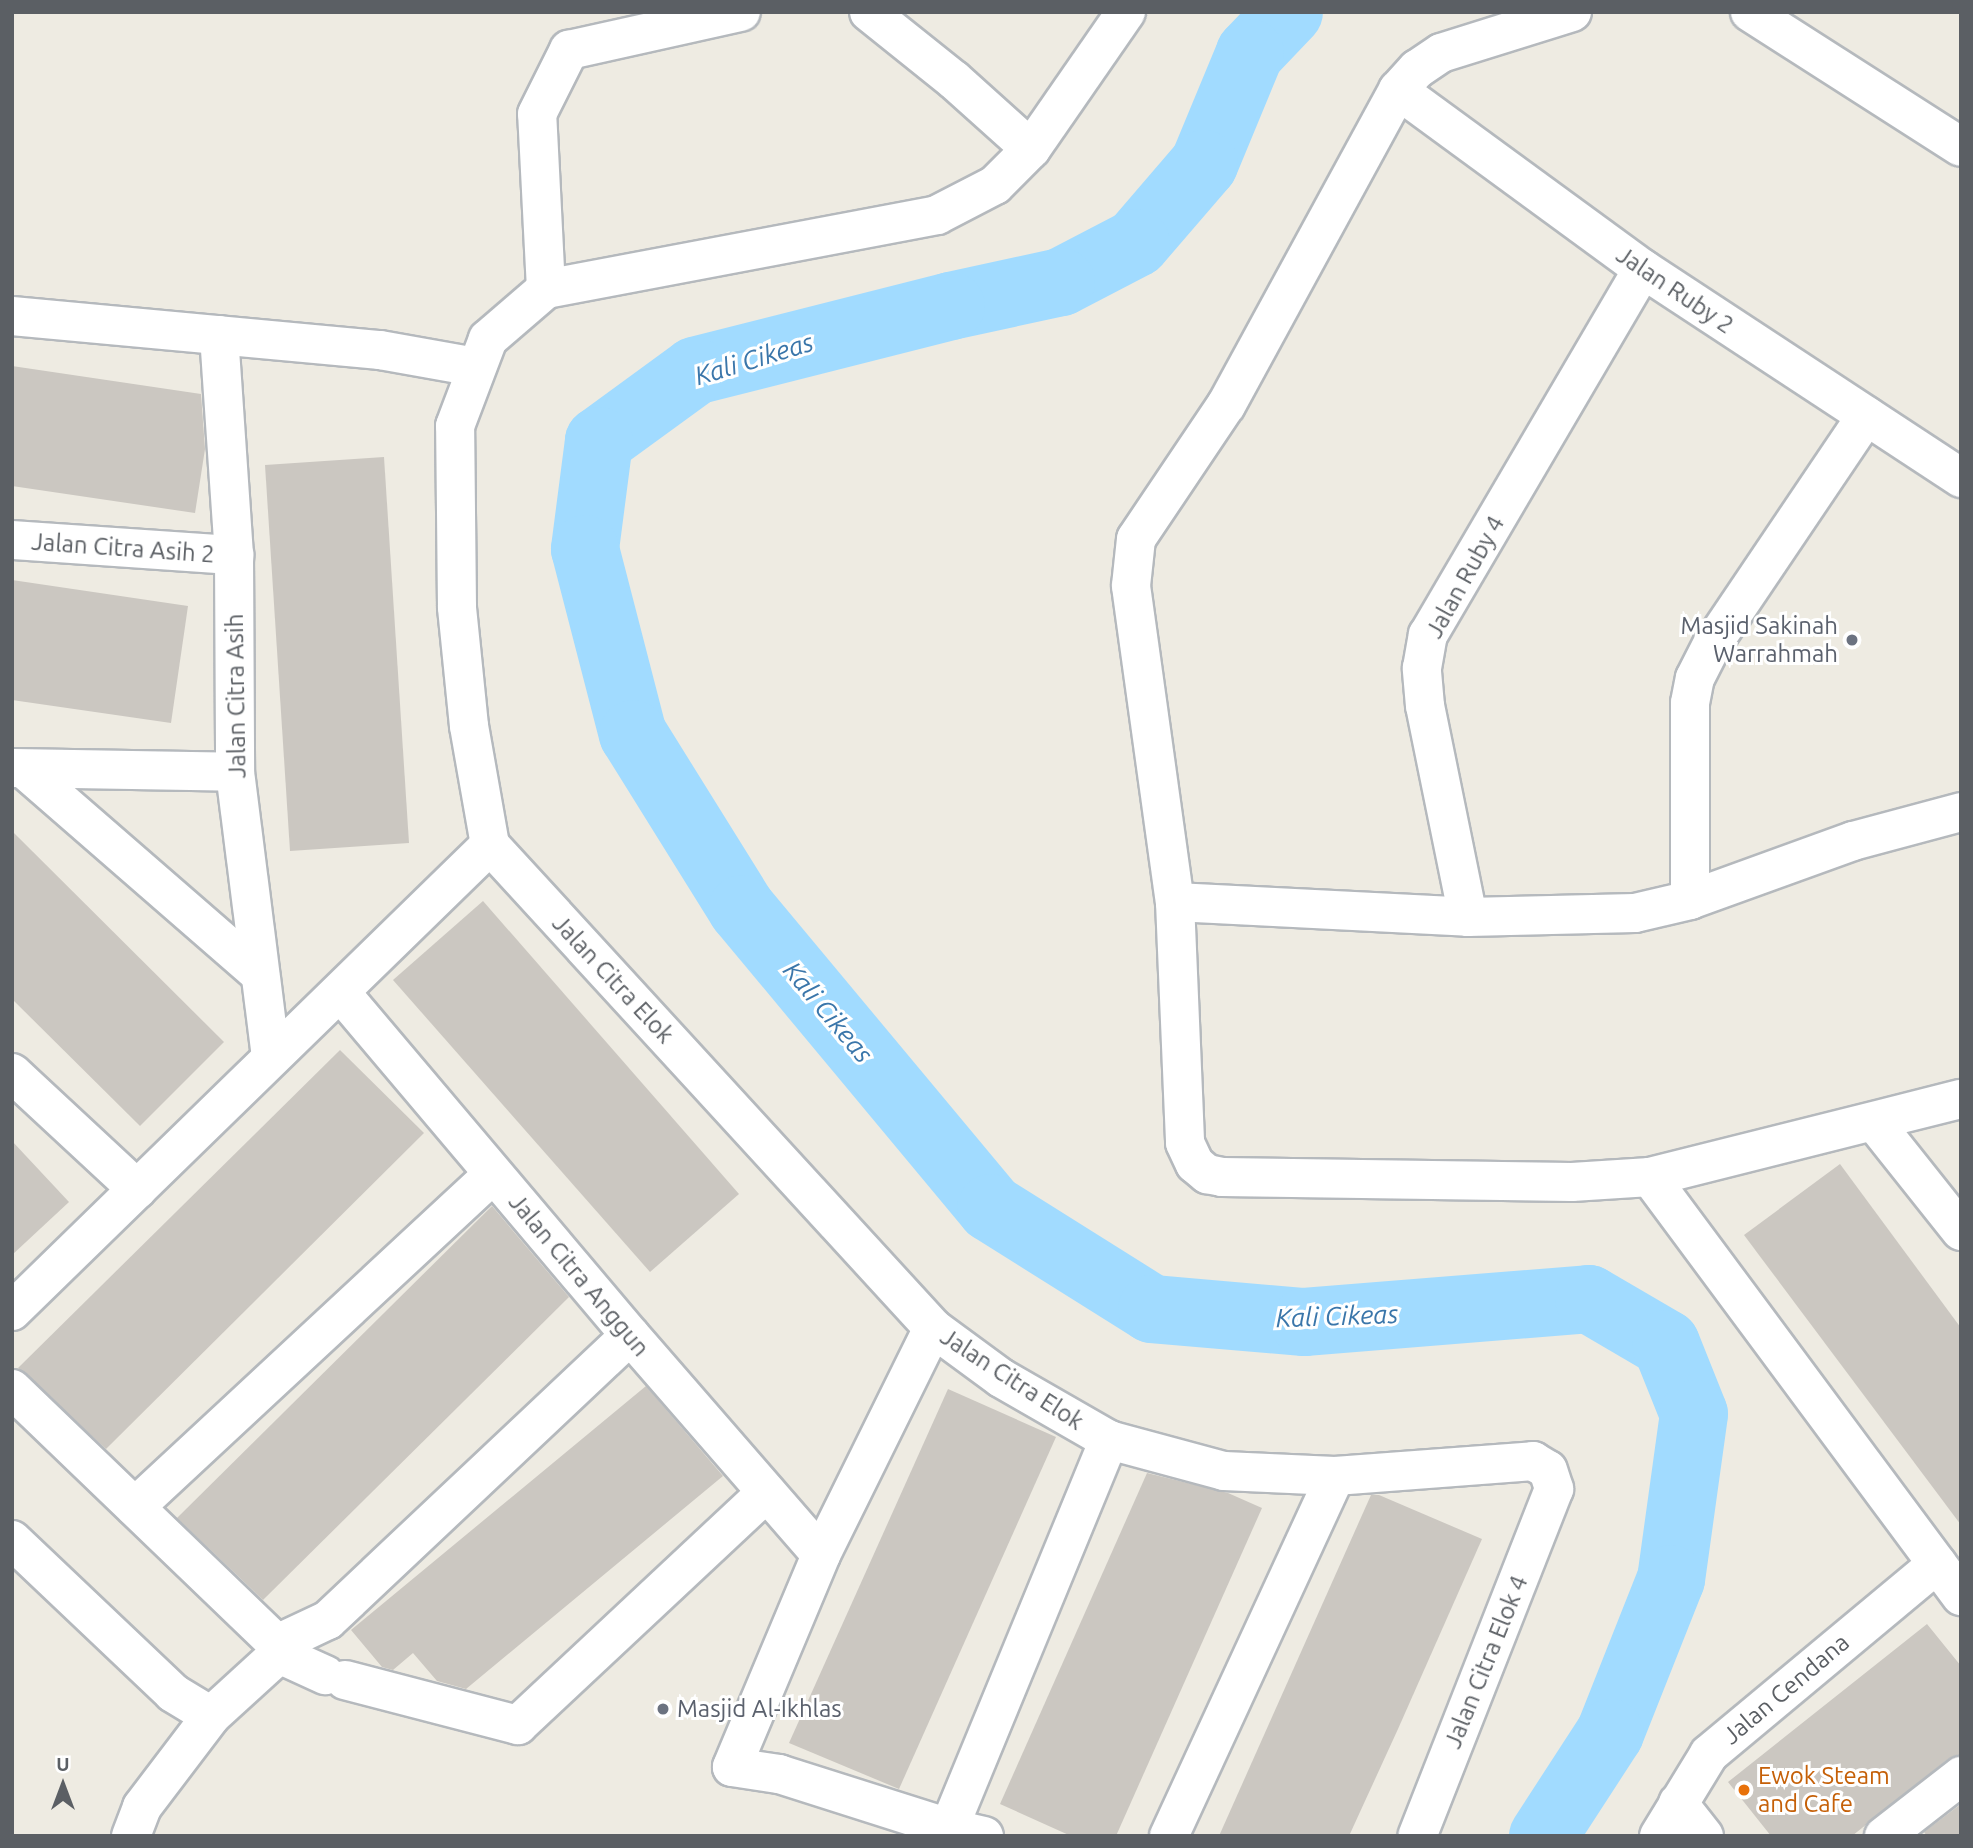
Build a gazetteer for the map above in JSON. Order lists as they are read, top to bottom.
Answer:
{
  "streets": {
    "street": [
      "Jalan Ruby 2",
      "Jalan Citra Asih 2",
      "Jalan Ruby 4",
      "Jalan Citra Asih",
      "Jalan Citra Elok",
      "Jalan Citra Anggun",
      "Jalan Citra Elok 4",
      "Jalan Cendana"
    ]
  },
  "crossings": [
    ["Jalan Ruby 2", "Jalan Ruby 4"],
    ["Jalan Citra Asih 2", "Jalan Citra Asih"],
    ["Jalan Citra Elok", "Jalan Citra Elok 4"]
  ],
  "water": ["Kali Cikeas"],
  "places": ["Masjid Sakinah Warrahmah", "Masjid Al-Ikhlas", "Ewok Steam and Cafe"],
  "north": "top"
}
